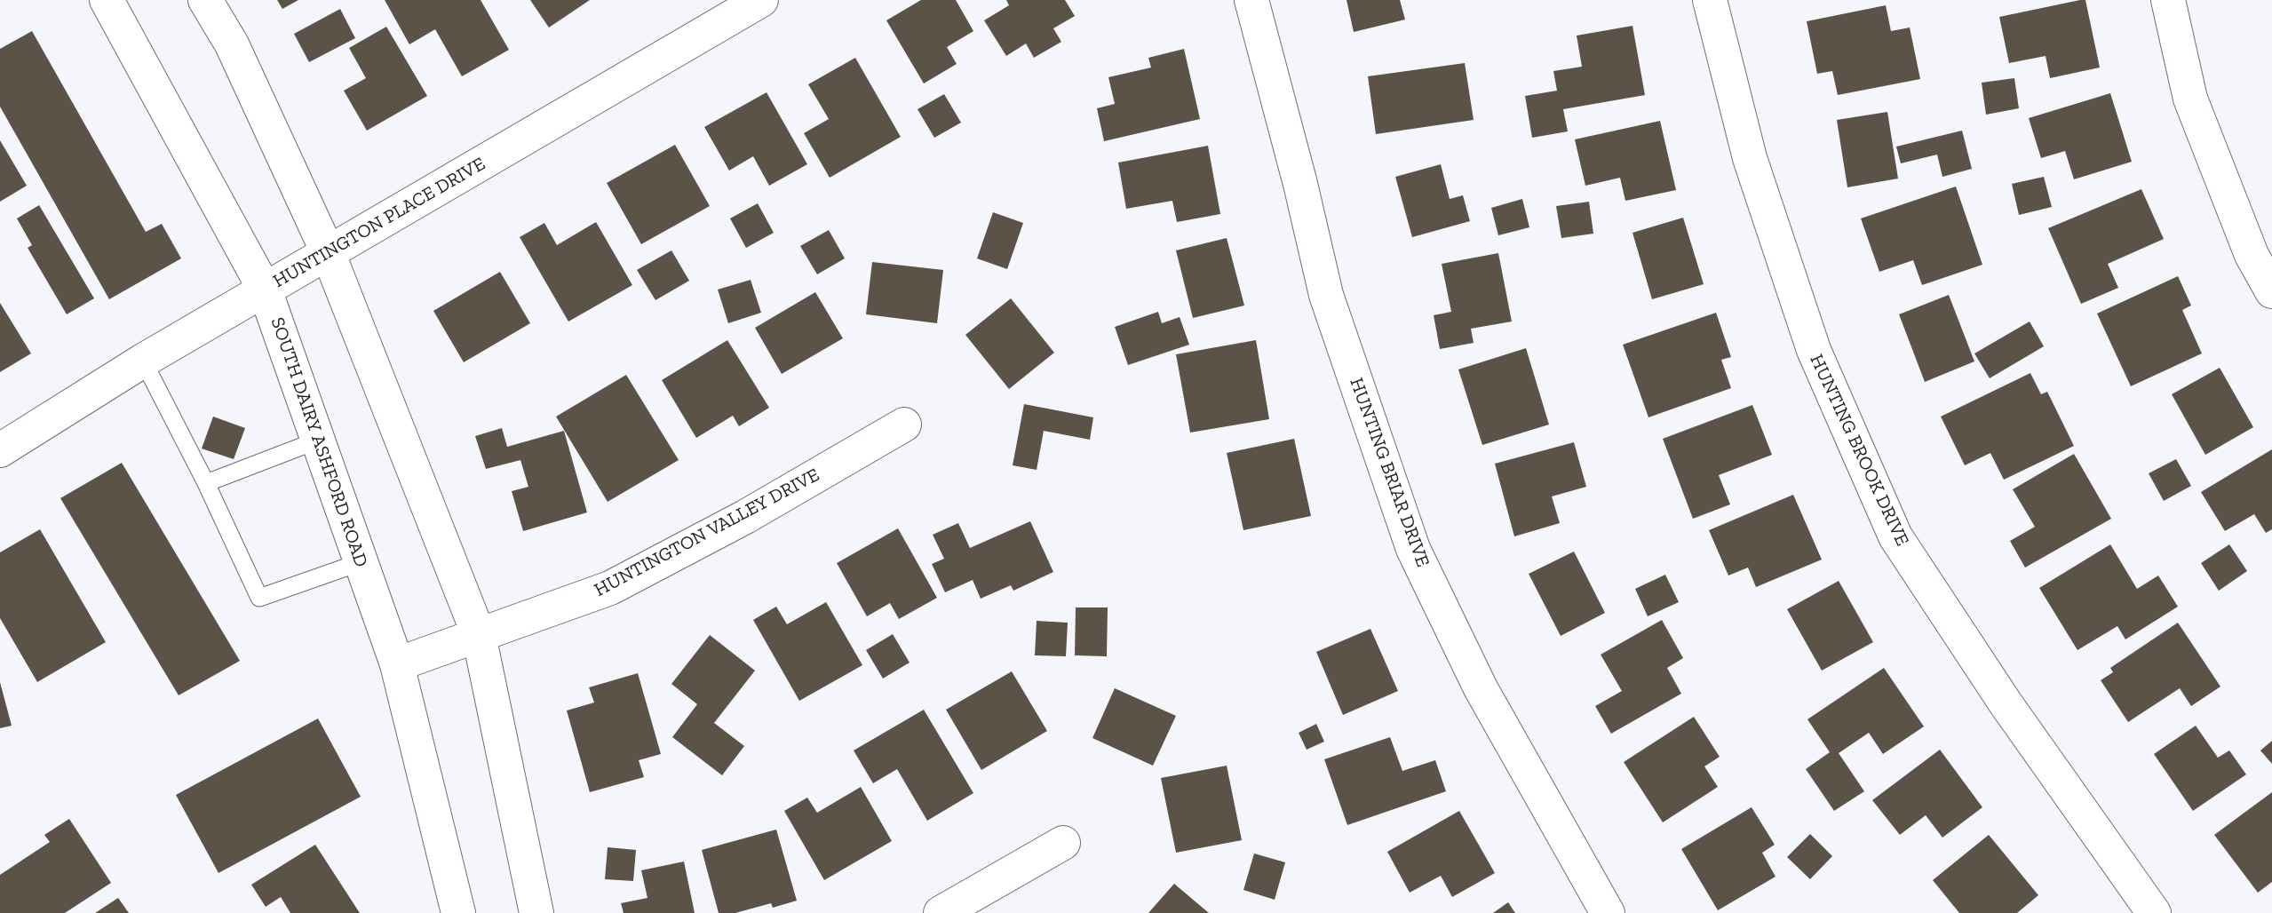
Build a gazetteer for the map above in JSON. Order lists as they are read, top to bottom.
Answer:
{
  "streets": {
    "street": [
      "HUNTINGTON PLACE DRIVE",
      "SOUTH DAIRY ASHFORD ROAD",
      "HUNTING BROOK DRIVE",
      "HUNTING BRIAR DRIVE",
      "HUNTINGTON VALLEY DRIVE"
    ]
  },
  "crossings": [
    ["HUNTINGTON PLACE DRIVE", "SOUTH DAIRY ASHFORD ROAD"],
    ["SOUTH DAIRY ASHFORD ROAD", "HUNTINGTON VALLEY DRIVE"]
  ]
}
